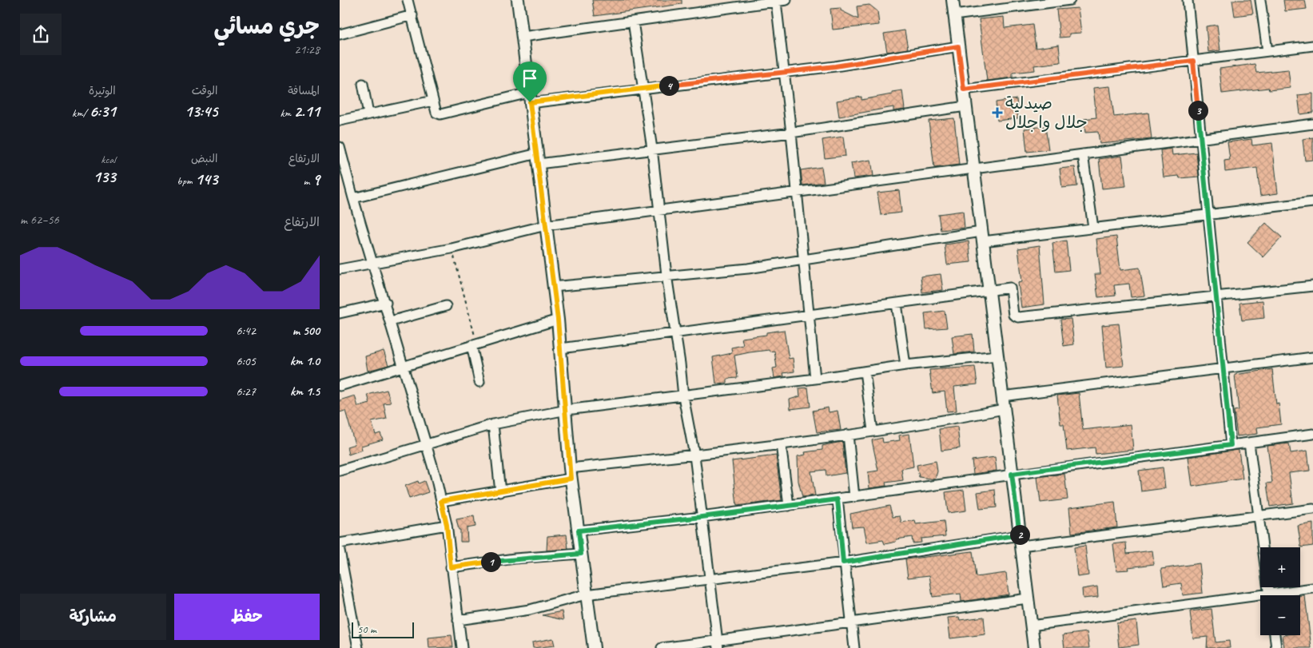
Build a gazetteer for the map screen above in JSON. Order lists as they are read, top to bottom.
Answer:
{
  "places": {
    "health": ["صيدلية جلال واجلال"]
  },
  "scale_bar": "50 m",
  "page": {
    "heading": ["جري مسائي", "21:28"],
    "stats": [
      ["المسافة", "2.11 km"],
      ["الوقت", "13:45"],
      ["الوتيرة", "6:31 /km"],
      ["الارتفاع", "9 m"],
      ["النبض", "143 bpm"],
      ["kcal", "133"]
    ],
    "pins": [
      "4",
      "3",
      "2",
      "1"
    ],
    "chart": ["الارتفاع", "56–62 m"],
    "list": [
      {
        "name": "500 m",
        "note": "6:42"
      },
      {
        "name": "1.0 km",
        "note": "6:05"
      },
      {
        "name": "1.5 km",
        "note": "6:27"
      }
    ],
    "map_buttons": ["+", "−"],
    "buttons": ["حفظ", "مشاركة"],
    "scale": "50 m"
  }
}
